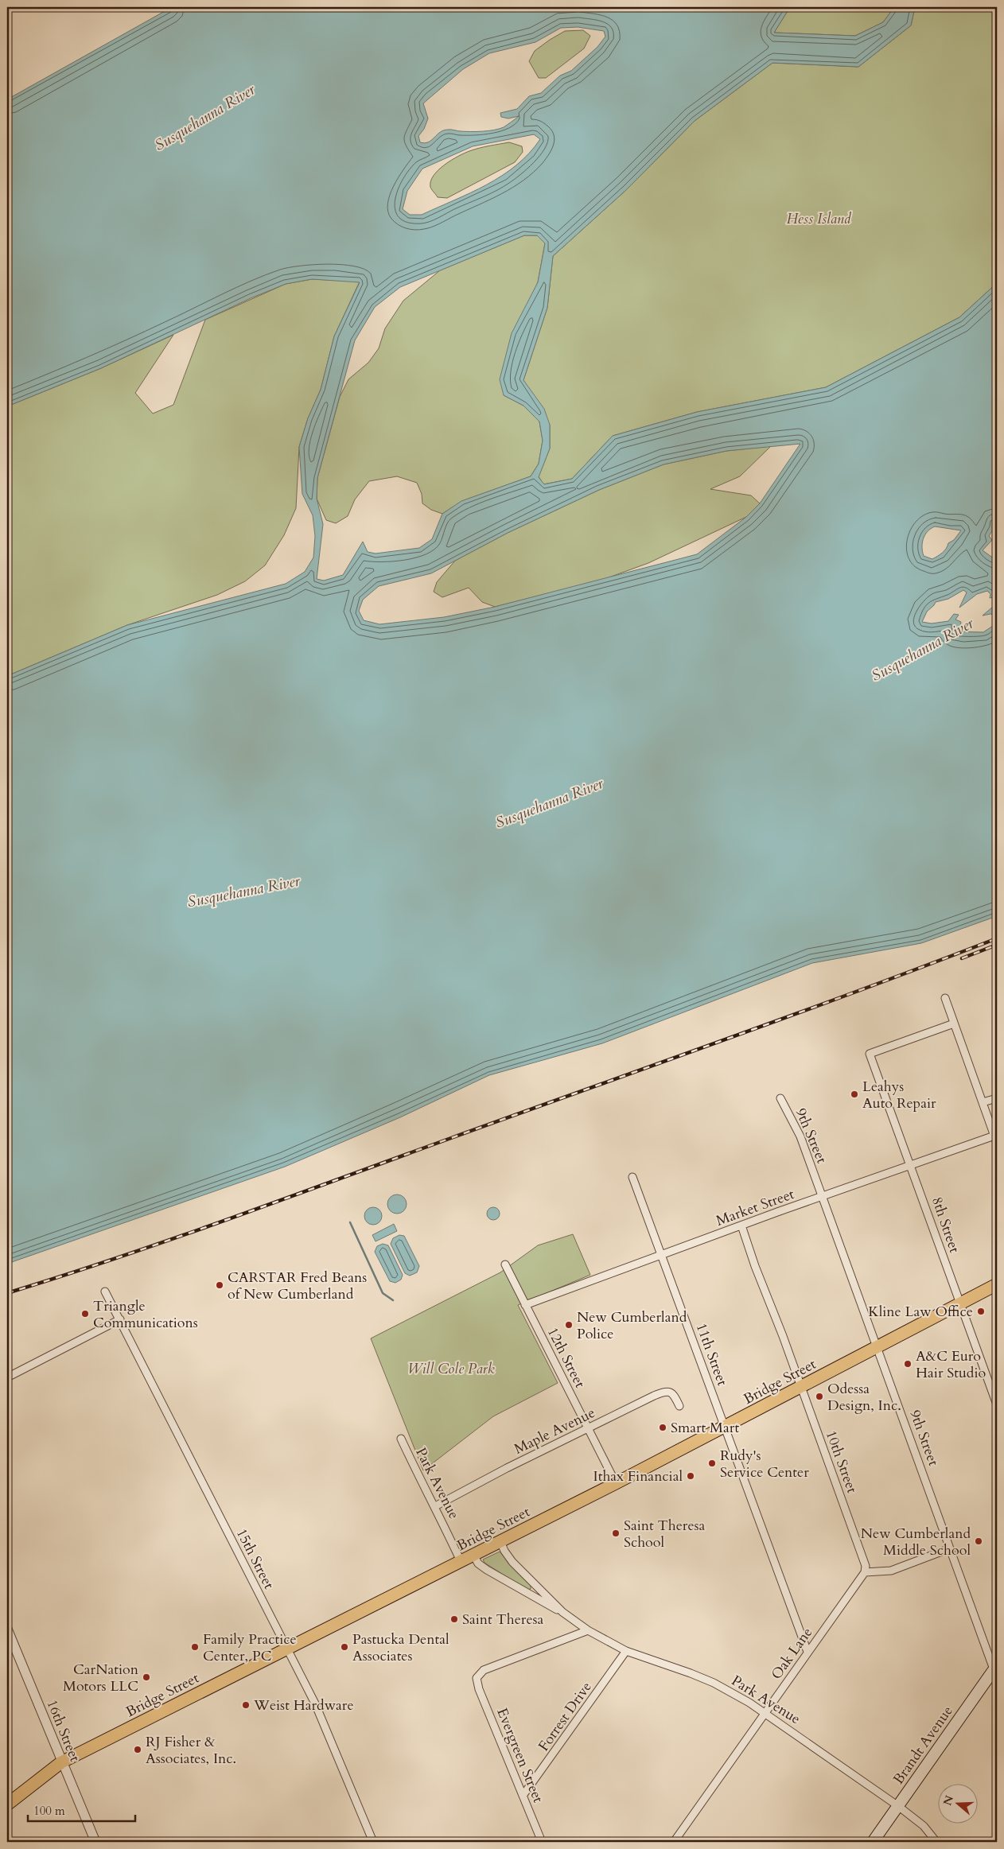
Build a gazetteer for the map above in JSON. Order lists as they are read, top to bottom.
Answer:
{
  "streets": {
    "main road": ["Bridge Street", "Brandt Avenue"],
    "street": [
      "9th Street",
      "Market Street",
      "8th Street",
      "11th Street",
      "12th Street",
      "Maple Avenue",
      "10th Street",
      "Park Avenue",
      "15th Street",
      "Oak Lane",
      "Forrest Drive",
      "16th Street",
      "Evergreen Street"
    ]
  },
  "crossings": [
    ["9th Street", "Market Street"],
    ["9th Street", "Bridge Street"],
    ["9th Street", "Brandt Avenue"],
    ["Market Street", "8th Street"],
    ["Market Street", "11th Street"],
    ["Market Street", "12th Street"],
    ["Market Street", "10th Street"],
    ["8th Street", "Bridge Street"],
    ["11th Street", "Bridge Street"],
    ["11th Street", "Oak Lane"],
    ["12th Street", "Bridge Street"],
    ["12th Street", "Maple Avenue"],
    ["Bridge Street", "10th Street"],
    ["Bridge Street", "Park Avenue"],
    ["Bridge Street", "15th Street"],
    ["Bridge Street", "16th Street"],
    ["Maple Avenue", "Park Avenue"],
    ["10th Street", "Oak Lane"],
    ["Park Avenue", "Oak Lane"],
    ["Park Avenue", "Forrest Drive"],
    ["Park Avenue", "Brandt Avenue"],
    ["Park Avenue", "Evergreen Street"],
    ["Forrest Drive", "Evergreen Street"]
  ],
  "water": ["Susquehanna River"],
  "parks": ["Hess Island", "Will Cole Park"],
  "places": [
    "Leahys Auto Repair",
    "CARSTAR Fred Beans of New Cumberland",
    "Kline Law Office",
    "Triangle Communications",
    "New Cumberland Police",
    "A&C Euro Hair Studio",
    "Odessa Design, Inc.",
    "Smart Mart",
    "Rudy's Service Center",
    "Ithax Financial",
    "Saint Theresa School",
    "New Cumberland Middle School",
    "Saint Theresa",
    "Family Practice Center, PC",
    "Pastucka Dental Associates",
    "CarNation Motors LLC",
    "Weist Hardware",
    "RJ Fisher & Associates, Inc."
  ],
  "scale_bar": "100 m",
  "north": "left"
}
